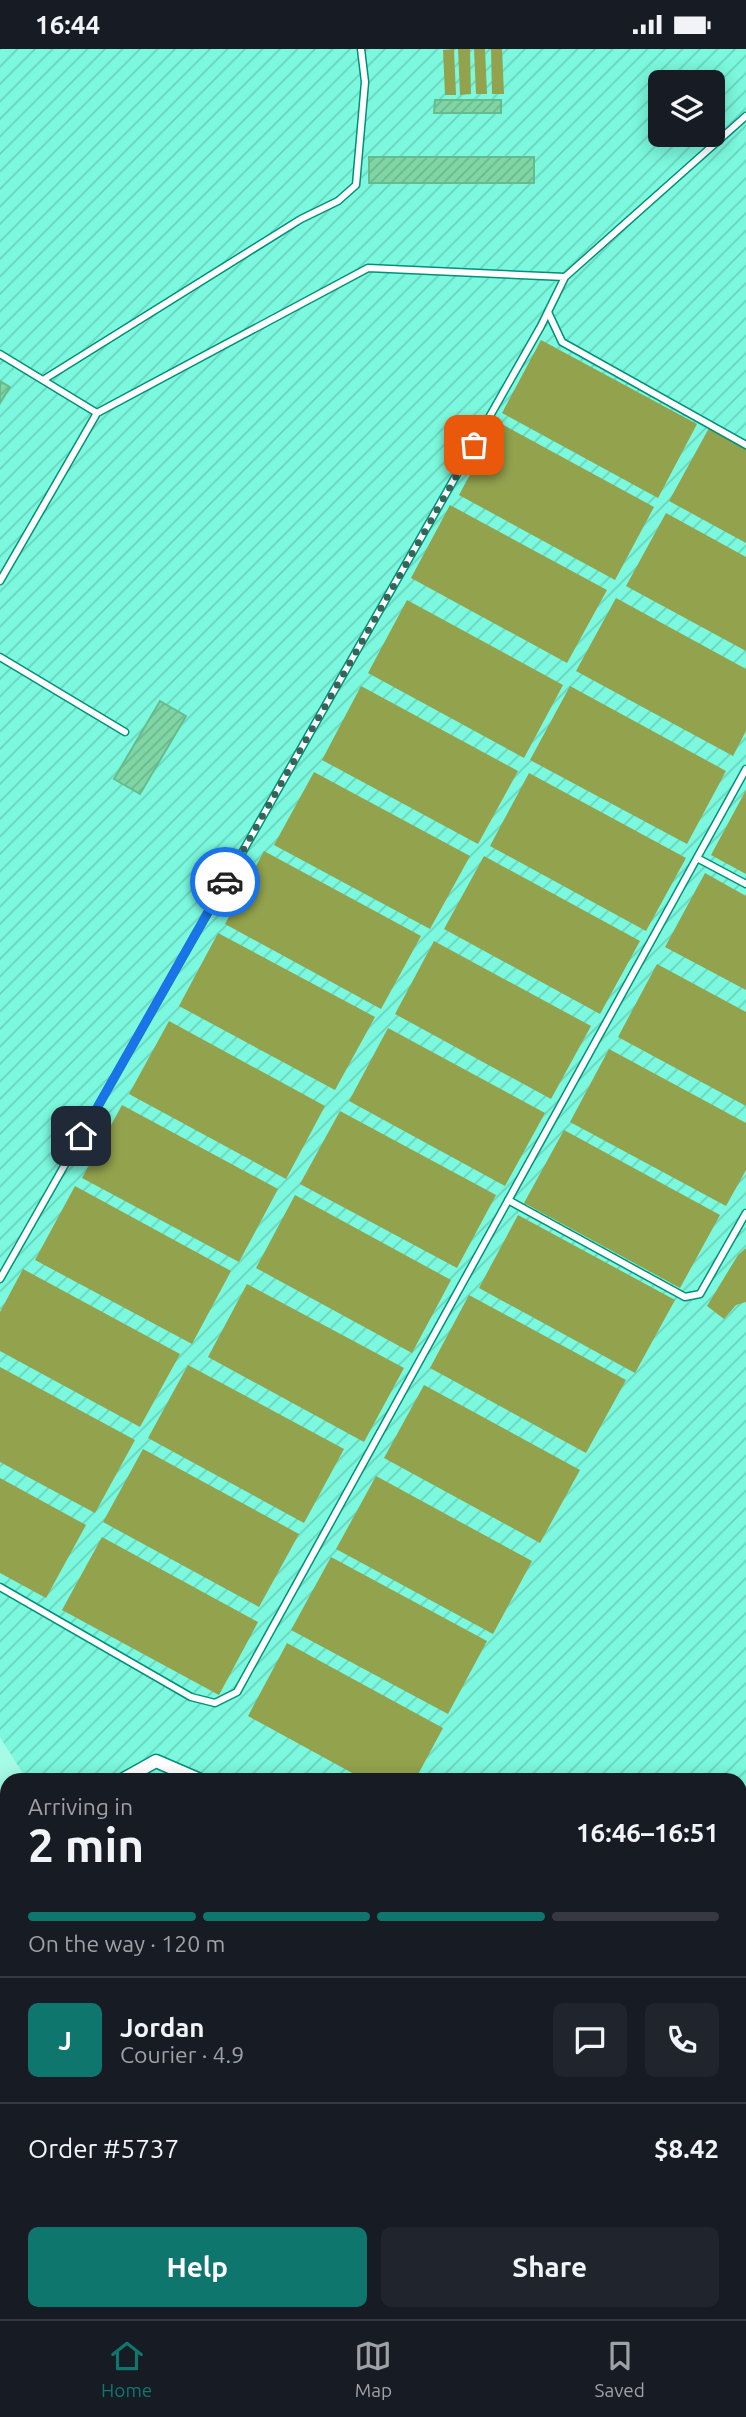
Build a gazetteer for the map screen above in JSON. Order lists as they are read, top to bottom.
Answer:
{
  "page": {
    "status": "16:44",
    "heading": ["2 min", "Arriving in", "16:46–16:51"],
    "panel": [
      "Jordan",
      "Courier · 4.9",
      "Order #5737",
      "$8.42"
    ],
    "bar": "On the way · 120 m",
    "round": "J",
    "buttons": ["Help", "Share"],
    "tabs": ["Home", "Map", "Saved"]
  }
}
